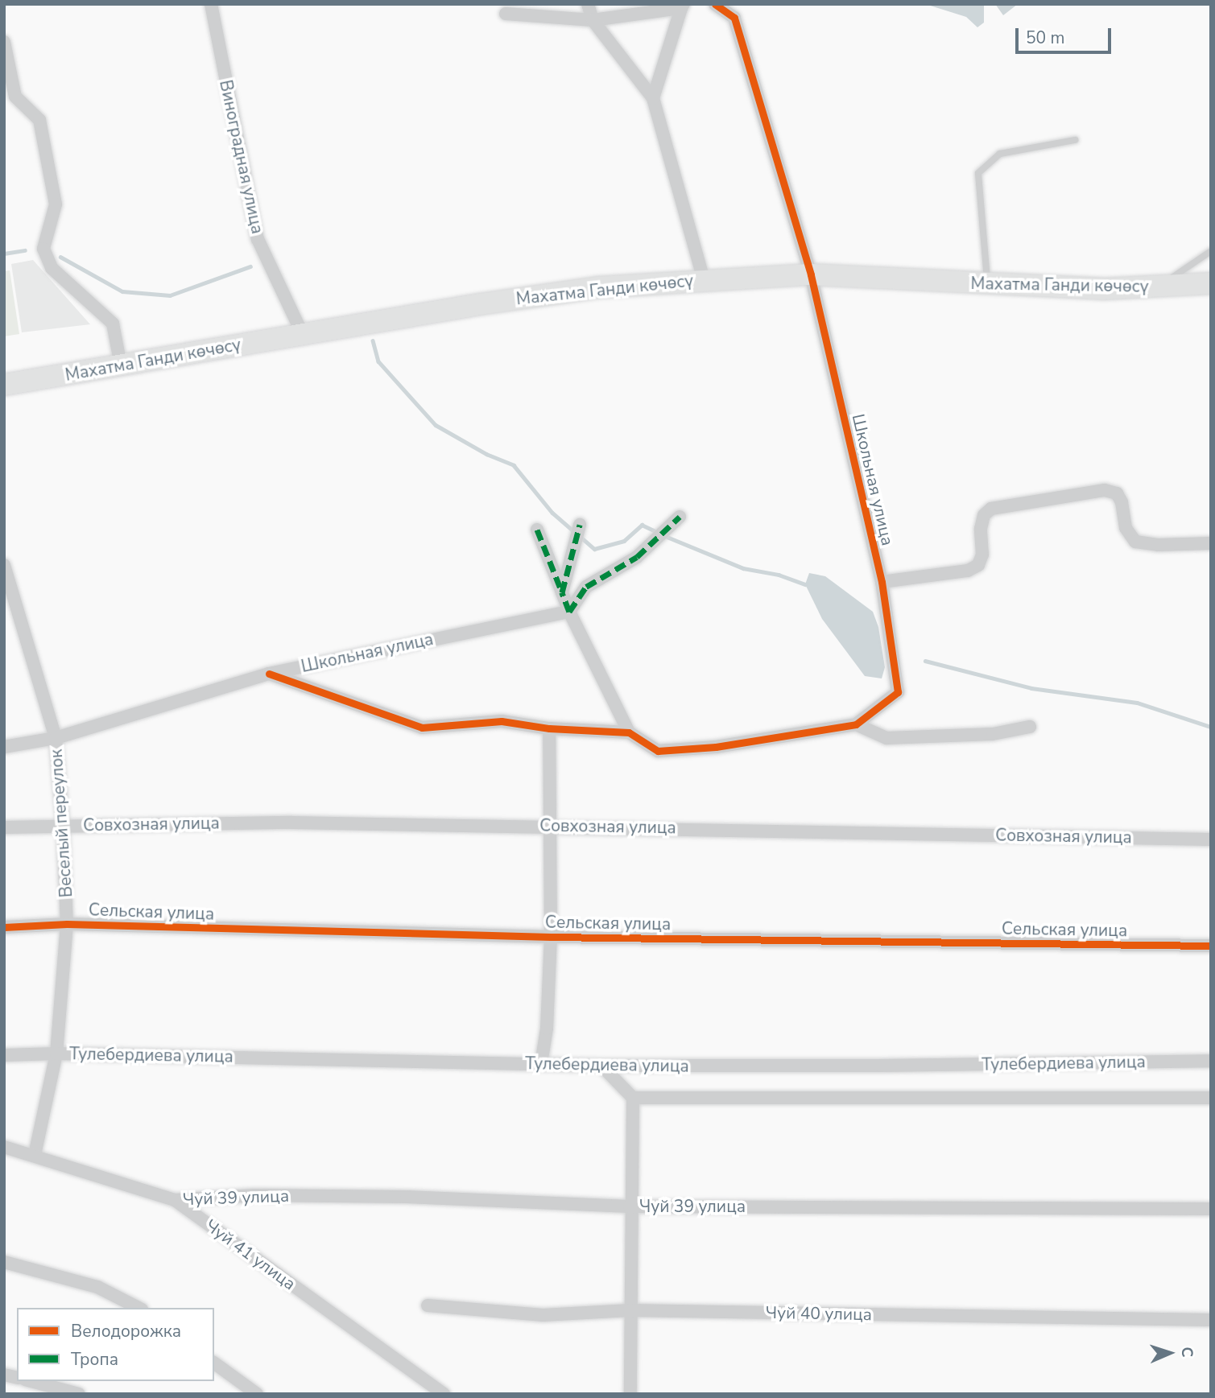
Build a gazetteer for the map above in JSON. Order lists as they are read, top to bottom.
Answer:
{
  "streets": {
    "main road": ["Махатма Ганди көчөсү"],
    "street": [
      "Виноградная улица",
      "Школьная улица",
      "Веселый переулок",
      "Совхозная улица",
      "Сельская улица",
      "Тулебердиева улица",
      "Чуй 39 улица",
      "Чуй 41 улица",
      "Чуй 40 улица"
    ]
  },
  "crossings": [
    ["Виноградная улица", "Махатма Ганди көчөсү"],
    ["Махатма Ганди көчөсү", "Школьная улица"],
    ["Школьная улица", "Веселый переулок"],
    ["Веселый переулок", "Совхозная улица"],
    ["Веселый переулок", "Сельская улица"],
    ["Веселый переулок", "Тулебердиева улица"],
    ["Веселый переулок", "Чуй 41 улица"],
    ["Чуй 39 улица", "Чуй 41 улица"]
  ],
  "legend": ["Велодорожка", "Тропа"],
  "scale_bar": "50 m",
  "north": "right"
}
